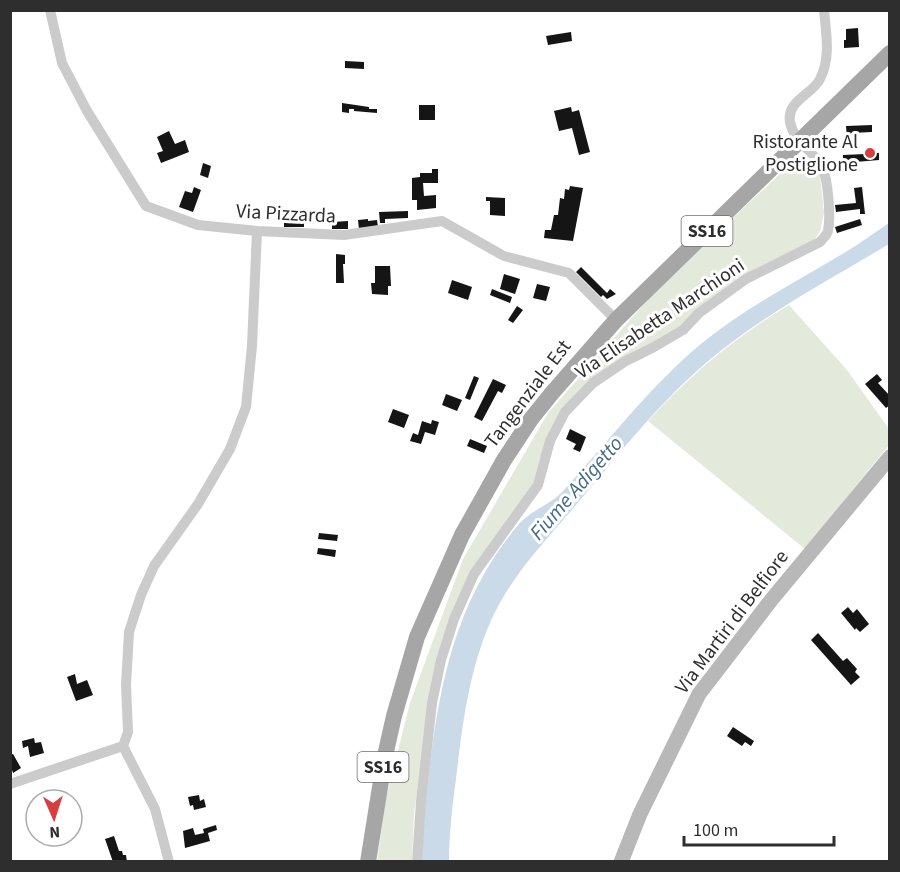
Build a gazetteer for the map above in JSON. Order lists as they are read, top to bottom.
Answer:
{
  "streets": {
    "main road": ["SS16", "Tangenziale Est"],
    "street": ["Via Pizzarda", "Via Elisabetta Marchioni", "Via Martiri di Belfiore"]
  },
  "crossings": [
    ["Via Pizzarda", "Tangenziale Est"],
    ["Via Elisabetta Marchioni", "Tangenziale Est"]
  ],
  "water": ["Fiume Adigetto"],
  "places": ["Ristorante Al Postiglione"],
  "scale_bar": "100 m",
  "north": "bottom"
}
